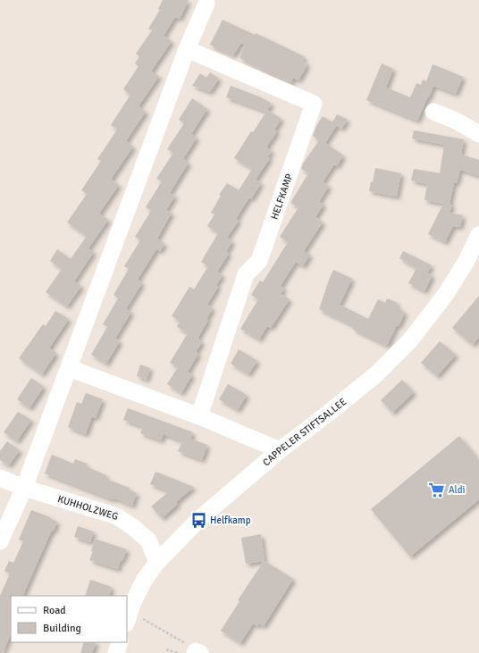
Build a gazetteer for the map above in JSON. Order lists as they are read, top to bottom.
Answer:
{
  "streets": {
    "street": ["HELFKAMP", "CAPPELER STIFTSALLEE", "KUHHOLZWEG"]
  },
  "crossings": [
    ["CAPPELER STIFTSALLEE", "KUHHOLZWEG"]
  ],
  "places": {
    "supermarket": ["Aldi"],
    "bus stop": ["Helfkamp"]
  },
  "legend": ["Road", "Building"]
}
